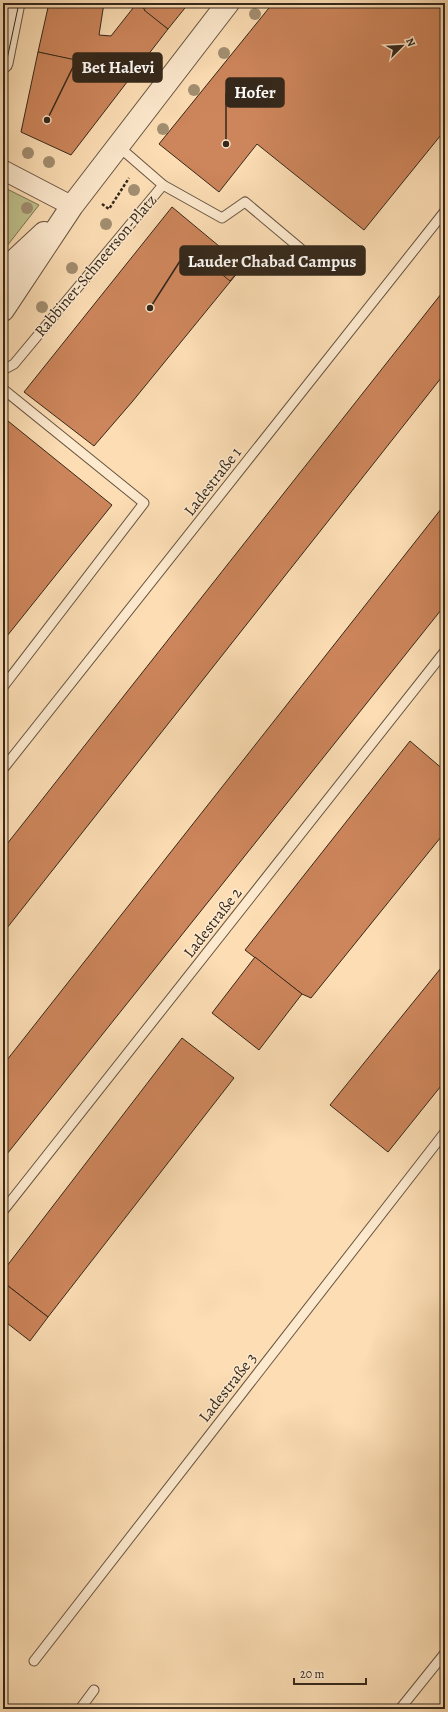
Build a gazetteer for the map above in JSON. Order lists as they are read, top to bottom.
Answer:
{
  "streets": {
    "lane": [
      "Rabbiner-Schneerson-Platz",
      "Ladestraße 1",
      "Ladestraße 2",
      "Ladestraße 3"
    ]
  },
  "places": ["Bet Halevi", "Hofer", "Lauder Chabad Campus"],
  "scale_bar": "20 m",
  "north": "top right"
}
